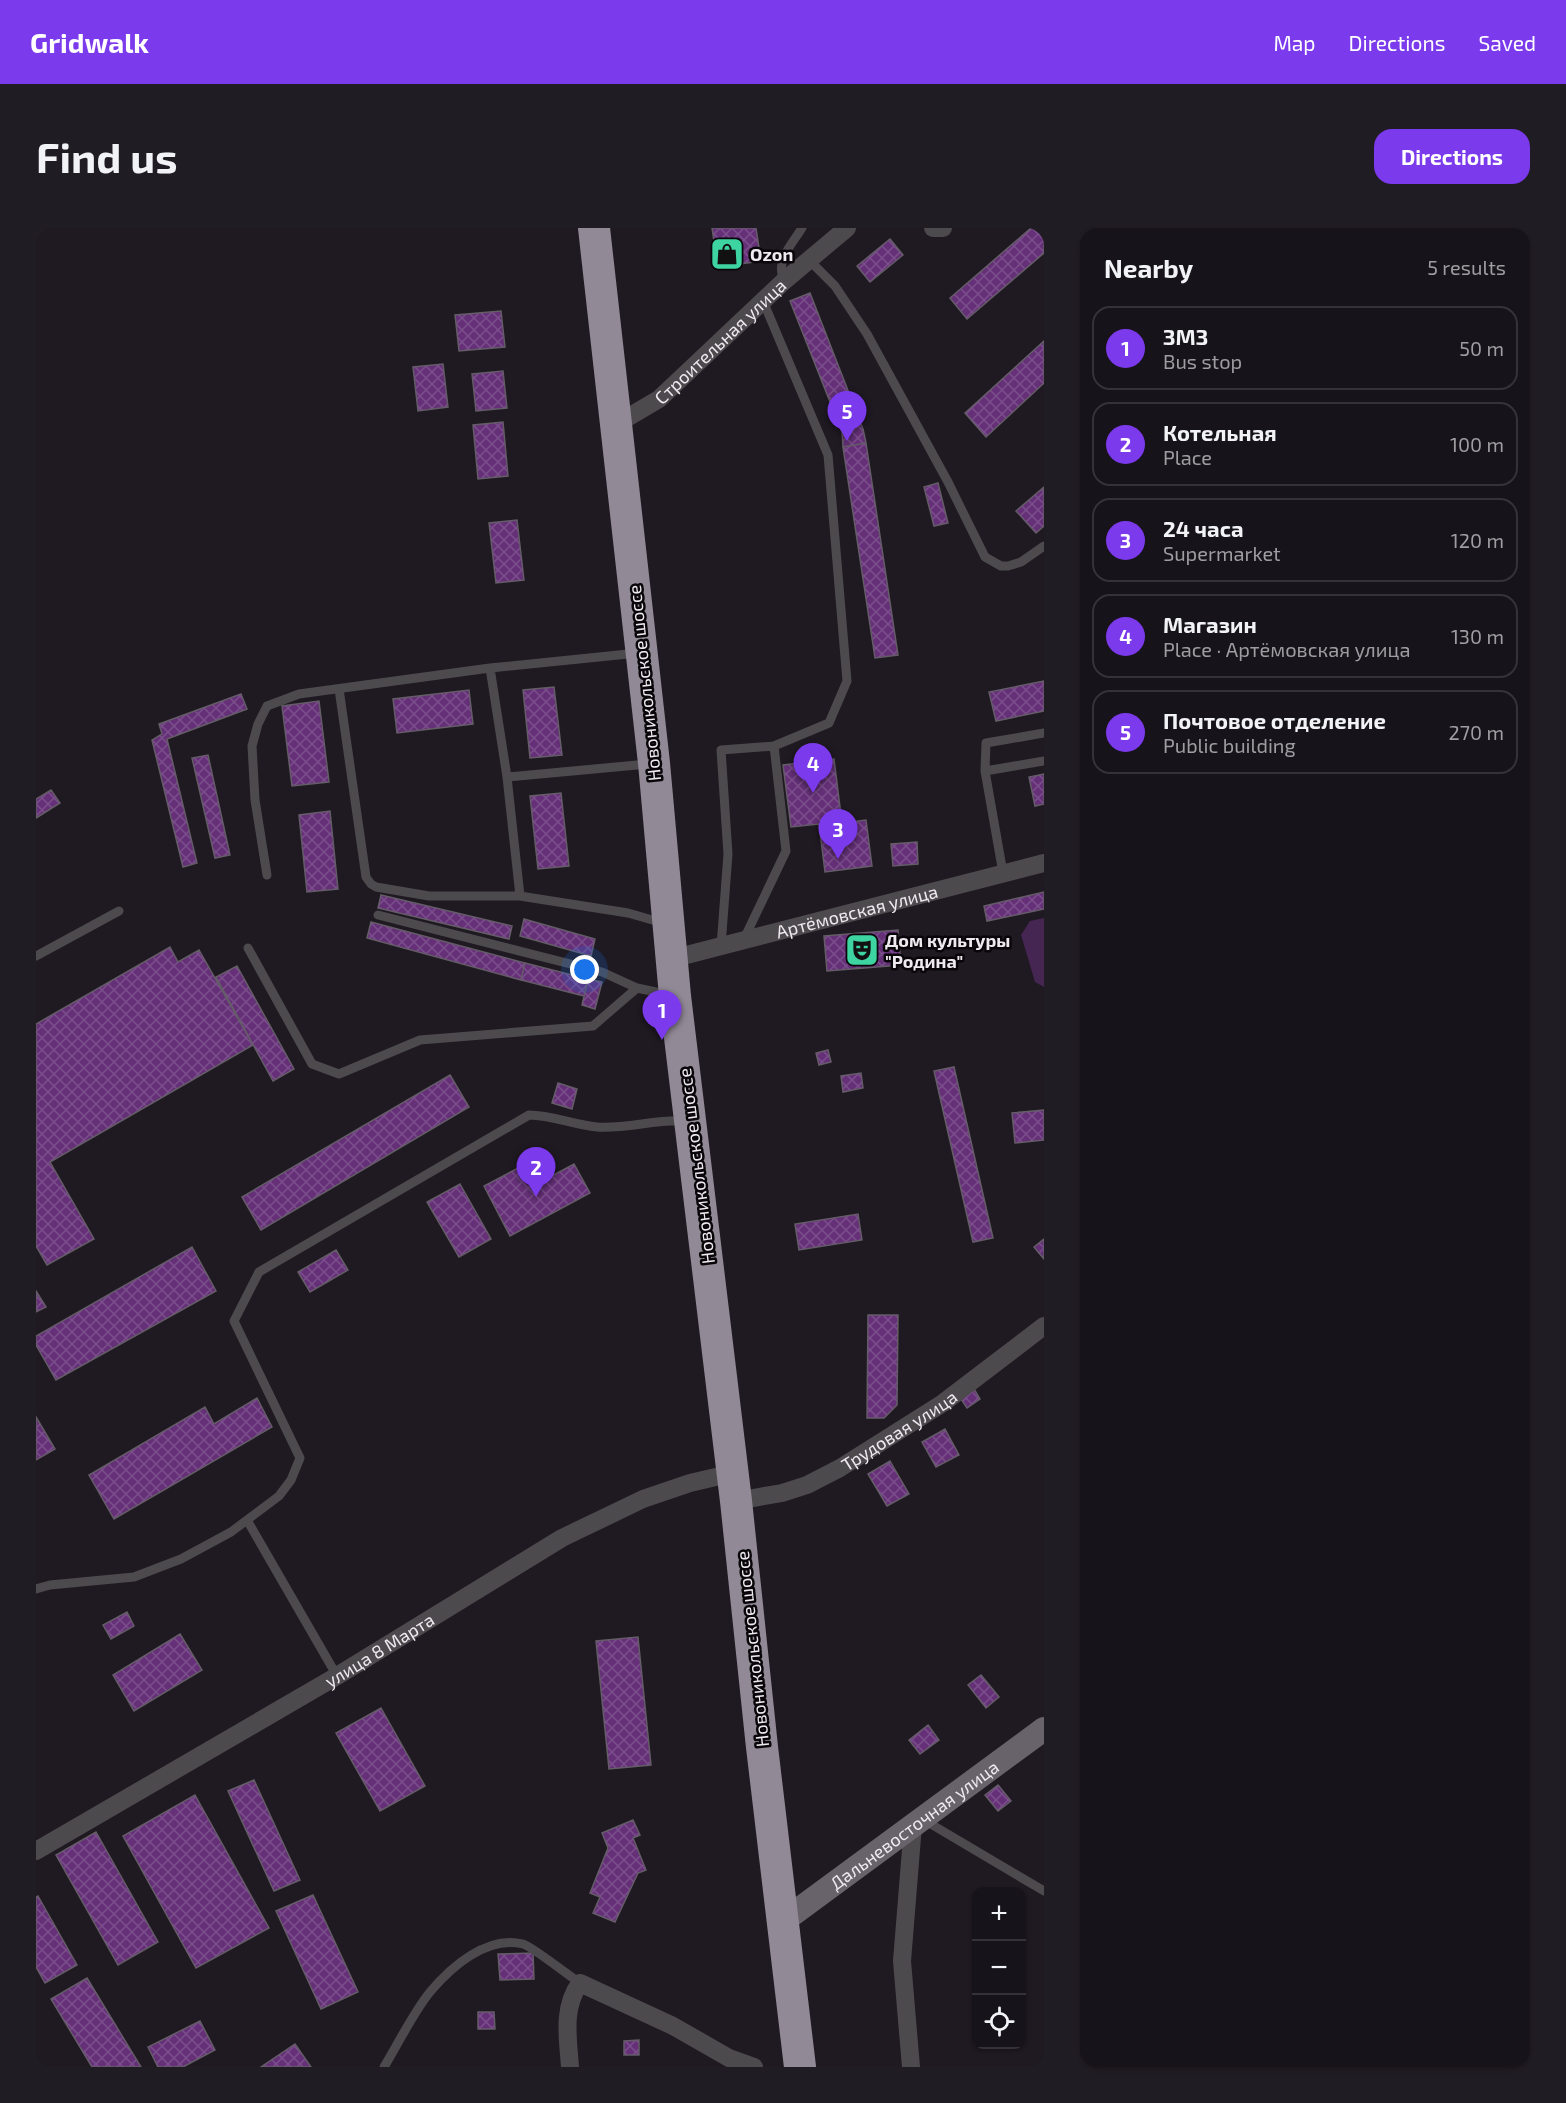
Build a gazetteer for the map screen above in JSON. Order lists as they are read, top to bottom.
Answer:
{
  "streets": {
    "highway": ["Новоникольское шоссе"],
    "main road": ["Дальневосточная улица"],
    "street": [
      "Строительная улица",
      "Артёмовская улица",
      "Трудовая улица",
      "улица 8 Марта"
    ]
  },
  "crossings": [
    ["Строительная улица", "Новоникольское шоссе"],
    ["Новоникольское шоссе", "Артёмовская улица"],
    ["Новоникольское шоссе", "Трудовая улица"],
    ["Новоникольское шоссе", "улица 8 Марта"],
    ["Новоникольское шоссе", "Дальневосточная улица"],
    ["Трудовая улица", "улица 8 Марта"]
  ],
  "places": {
    "shop": ["Ozon"],
    "theatre": ["Дом культуры \"Родина\""]
  },
  "page": {
    "header": "Gridwalk",
    "nav": ["Map", "Directions", "Saved"],
    "buttons": "Directions",
    "title": "Find us",
    "heading": ["Nearby", "5 results"],
    "list": [
      {
        "mark": "1",
        "name": "ЗМЗ",
        "note": "Bus stop",
        "value": "50 m"
      },
      {
        "mark": "2",
        "name": "Котельная",
        "note": "Place",
        "value": "100 m"
      },
      {
        "mark": "3",
        "name": "24 часа",
        "note": "Supermarket",
        "value": "120 m"
      },
      {
        "mark": "4",
        "name": "Магазин",
        "note": "Place · Артёмовская улица",
        "value": "130 m"
      },
      {
        "mark": "5",
        "name": "Почтовое отделение",
        "note": "Public building",
        "value": "270 m"
      }
    ],
    "pins": [
      "5",
      "4",
      "3",
      "1",
      "2"
    ],
    "map_buttons": ["+", "−"]
  }
}
